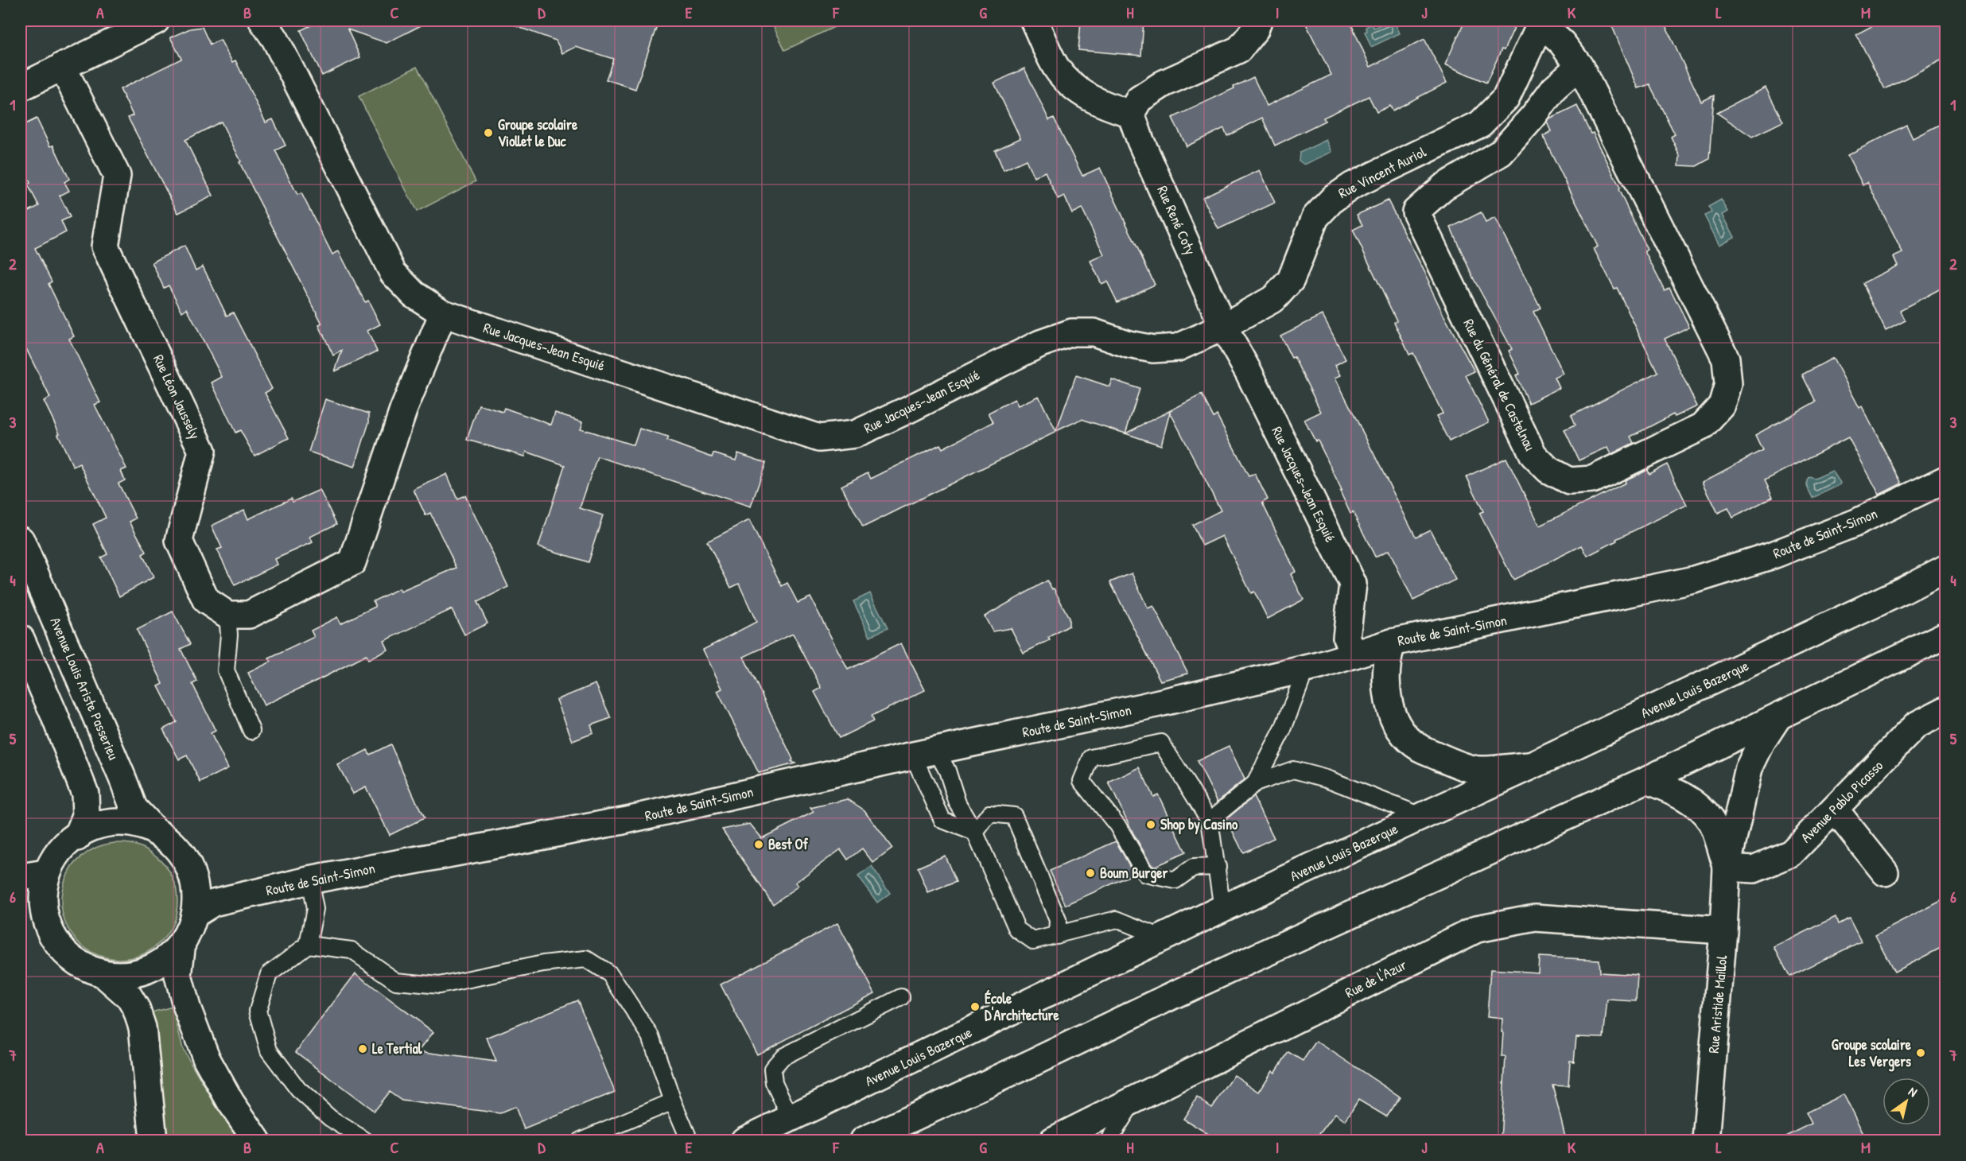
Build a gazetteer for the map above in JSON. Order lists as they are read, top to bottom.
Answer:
{
  "streets": {
    "street": [
      "Rue Vincent Auriol",
      "Rue René Coty",
      "Rue Jacques-Jean Esquié",
      "Rue du Général de Castelnau",
      "Rue Léon Jaussely",
      "Route de Saint-Simon",
      "Avenue Louis Ariste Passerieu",
      "Avenue Louis Bazerque",
      "Avenue Pablo Picasso",
      "Rue de l'Azur",
      "Rue Aristide Maillol"
    ]
  },
  "crossings": [
    ["Rue Vincent Auriol", "Rue René Coty"],
    ["Rue Vincent Auriol", "Rue Jacques-Jean Esquié"],
    ["Rue Vincent Auriol", "Rue du Général de Castelnau"],
    ["Rue René Coty", "Rue Jacques-Jean Esquié"],
    ["Rue Jacques-Jean Esquié", "Route de Saint-Simon"],
    ["Route de Saint-Simon", "Avenue Louis Ariste Passerieu"],
    ["Avenue Pablo Picasso", "Rue Aristide Maillol"],
    ["Rue de l'Azur", "Rue Aristide Maillol"]
  ],
  "places": [
    "Groupe scolaire Viollet le Duc",
    "Shop by Casino",
    "Best Of",
    "Boum Burger",
    "École D'Architecture",
    "Le Tertial",
    "Groupe scolaire Les Vergers"
  ],
  "north": "top right",
  "grid": {
    "columns": [
      "A",
      "B",
      "C",
      "D",
      "E",
      "F",
      "G",
      "H",
      "I",
      "J",
      "K",
      "L",
      "M"
    ],
    "rows": [
      "1",
      "2",
      "3",
      "4",
      "5",
      "6",
      "7"
    ]
  }
}
